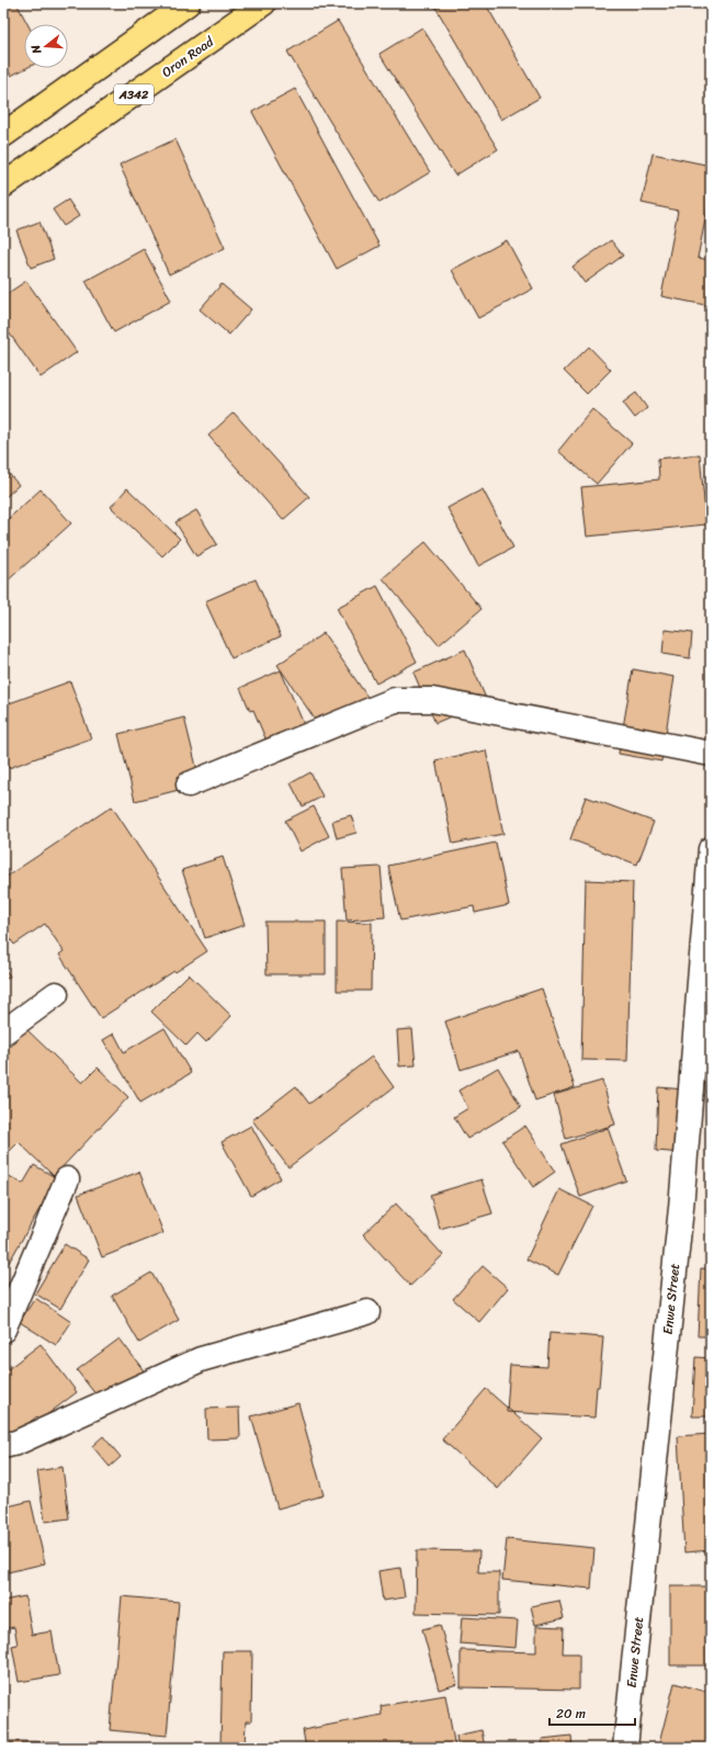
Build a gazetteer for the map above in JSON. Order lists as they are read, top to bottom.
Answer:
{
  "streets": {
    "highway": ["Oron Road", "A342"],
    "street": ["Enwe Street"]
  },
  "scale_bar": "20 m",
  "north": "left"
}
